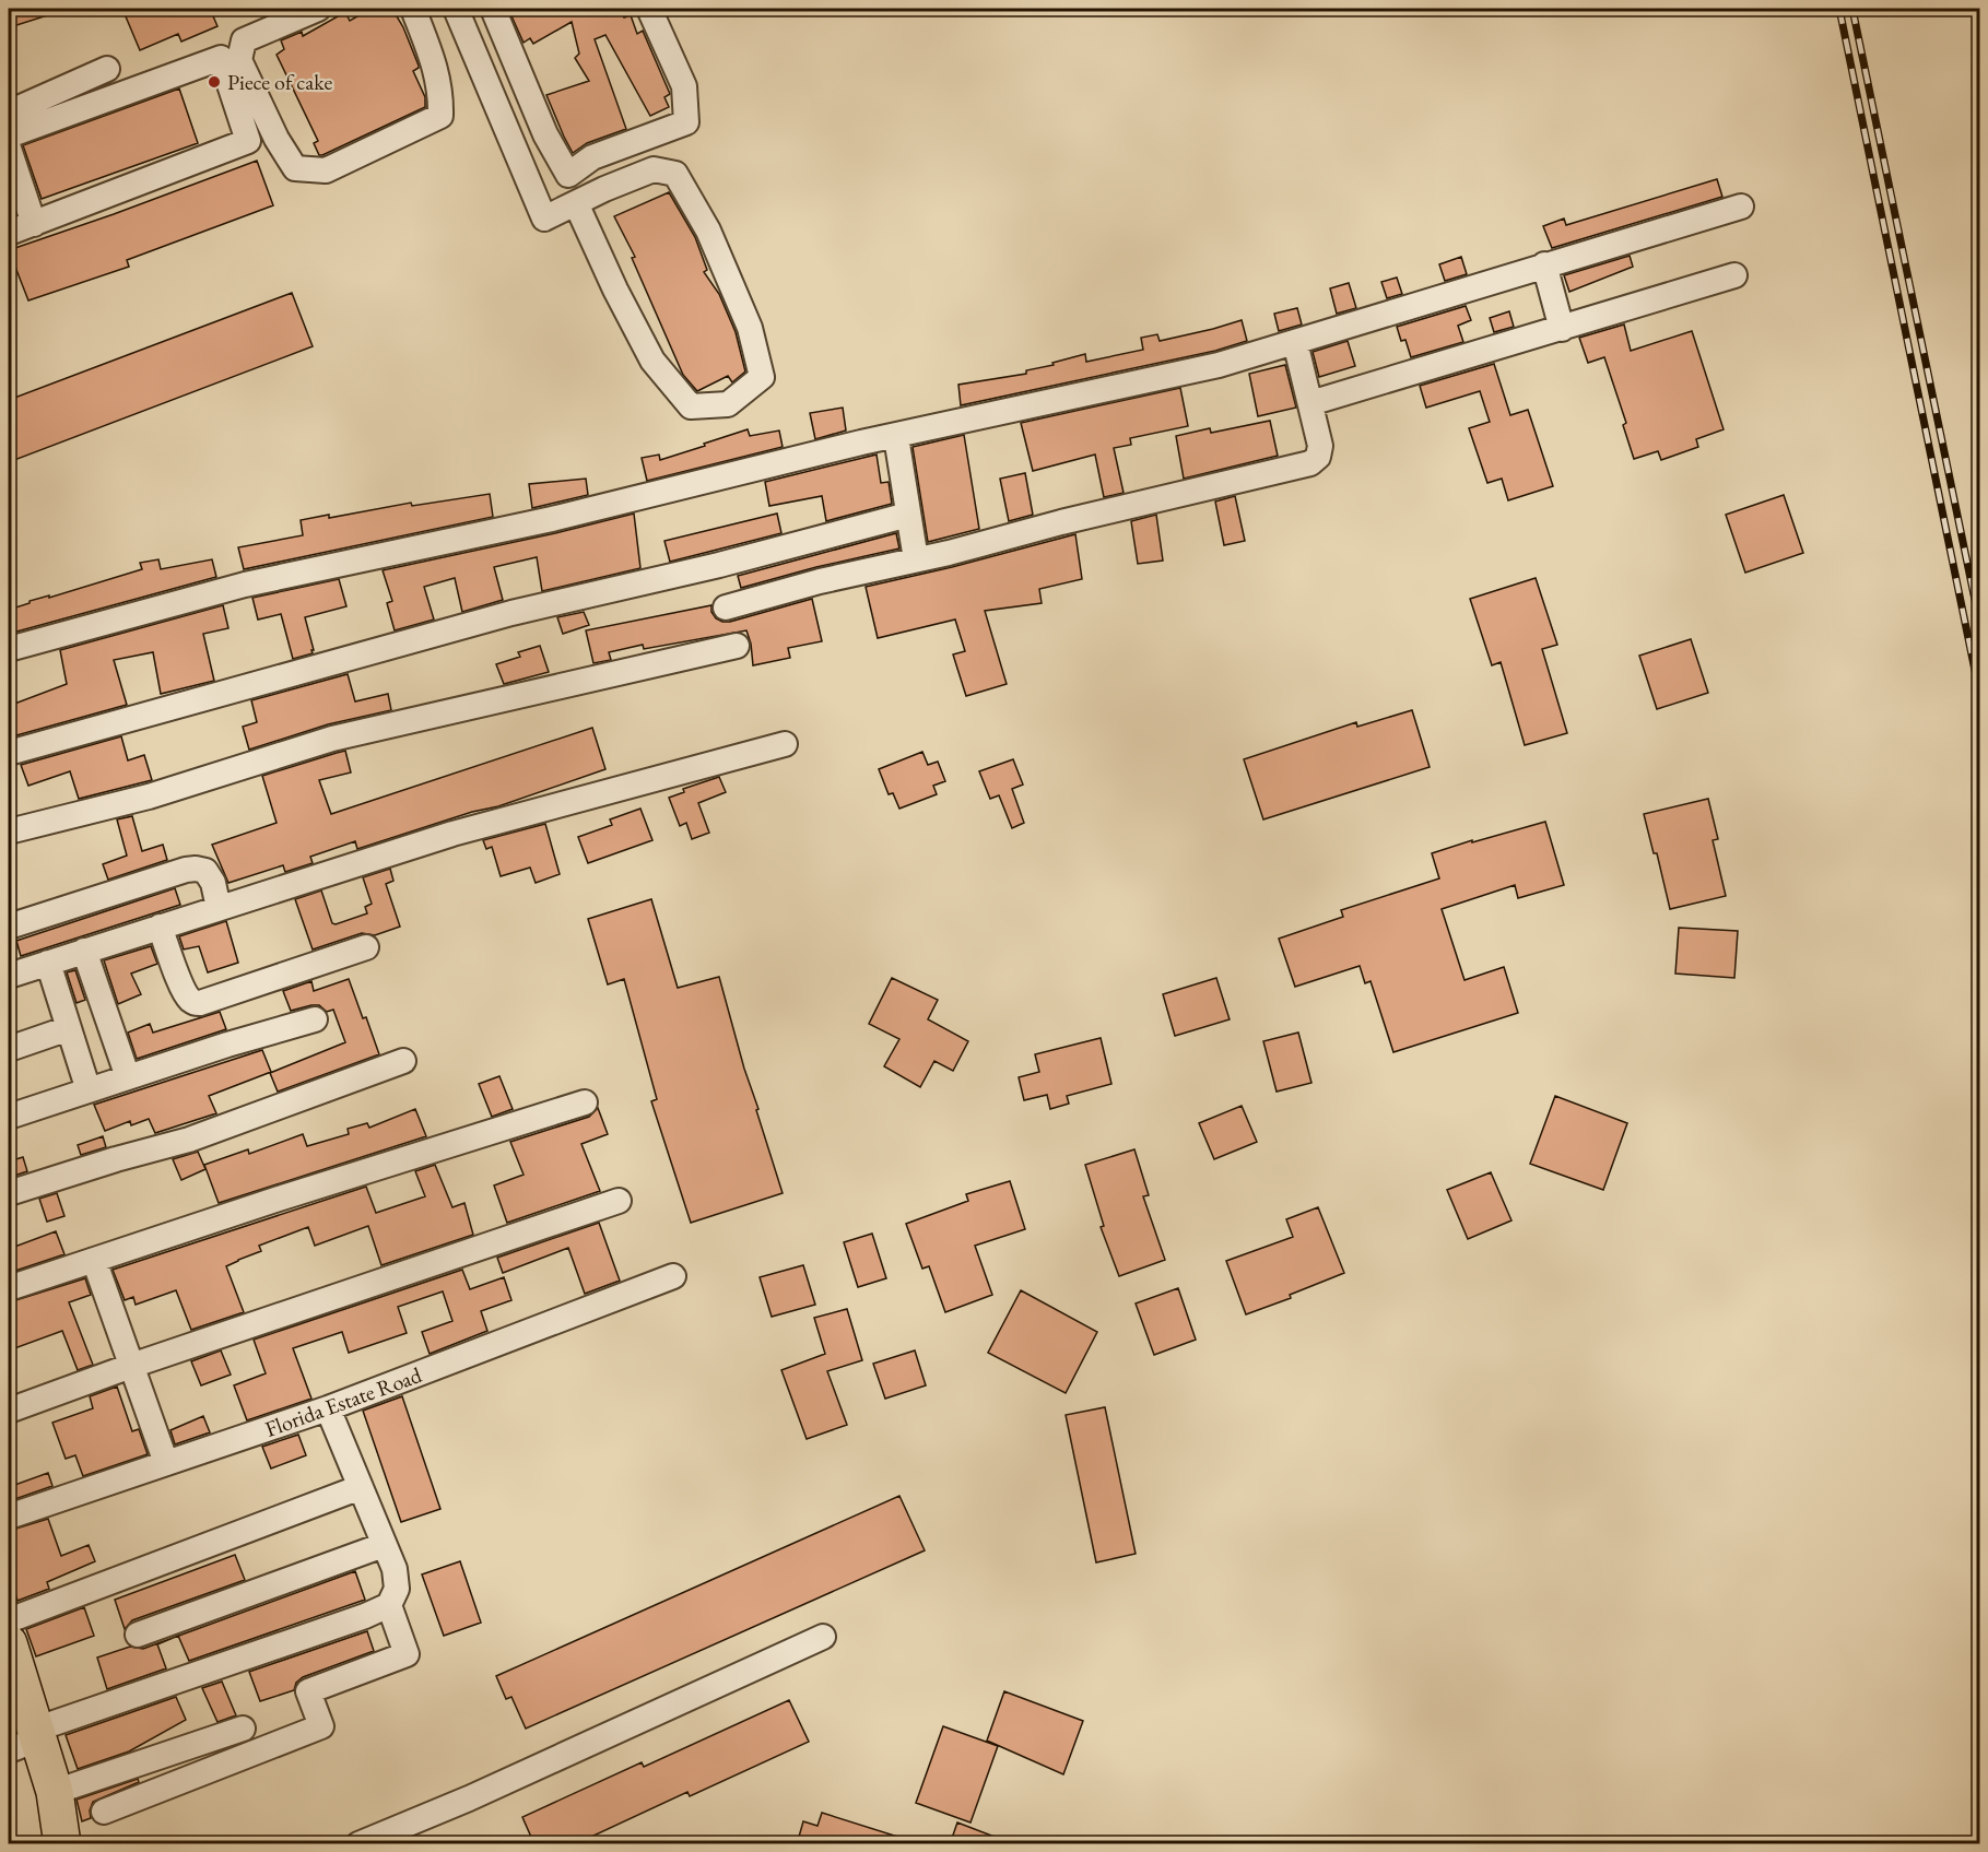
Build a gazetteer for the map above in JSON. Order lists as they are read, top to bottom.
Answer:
{
  "streets": {
    "street": ["Florida Estate Road"]
  },
  "places": ["Piece of cake"]
}
